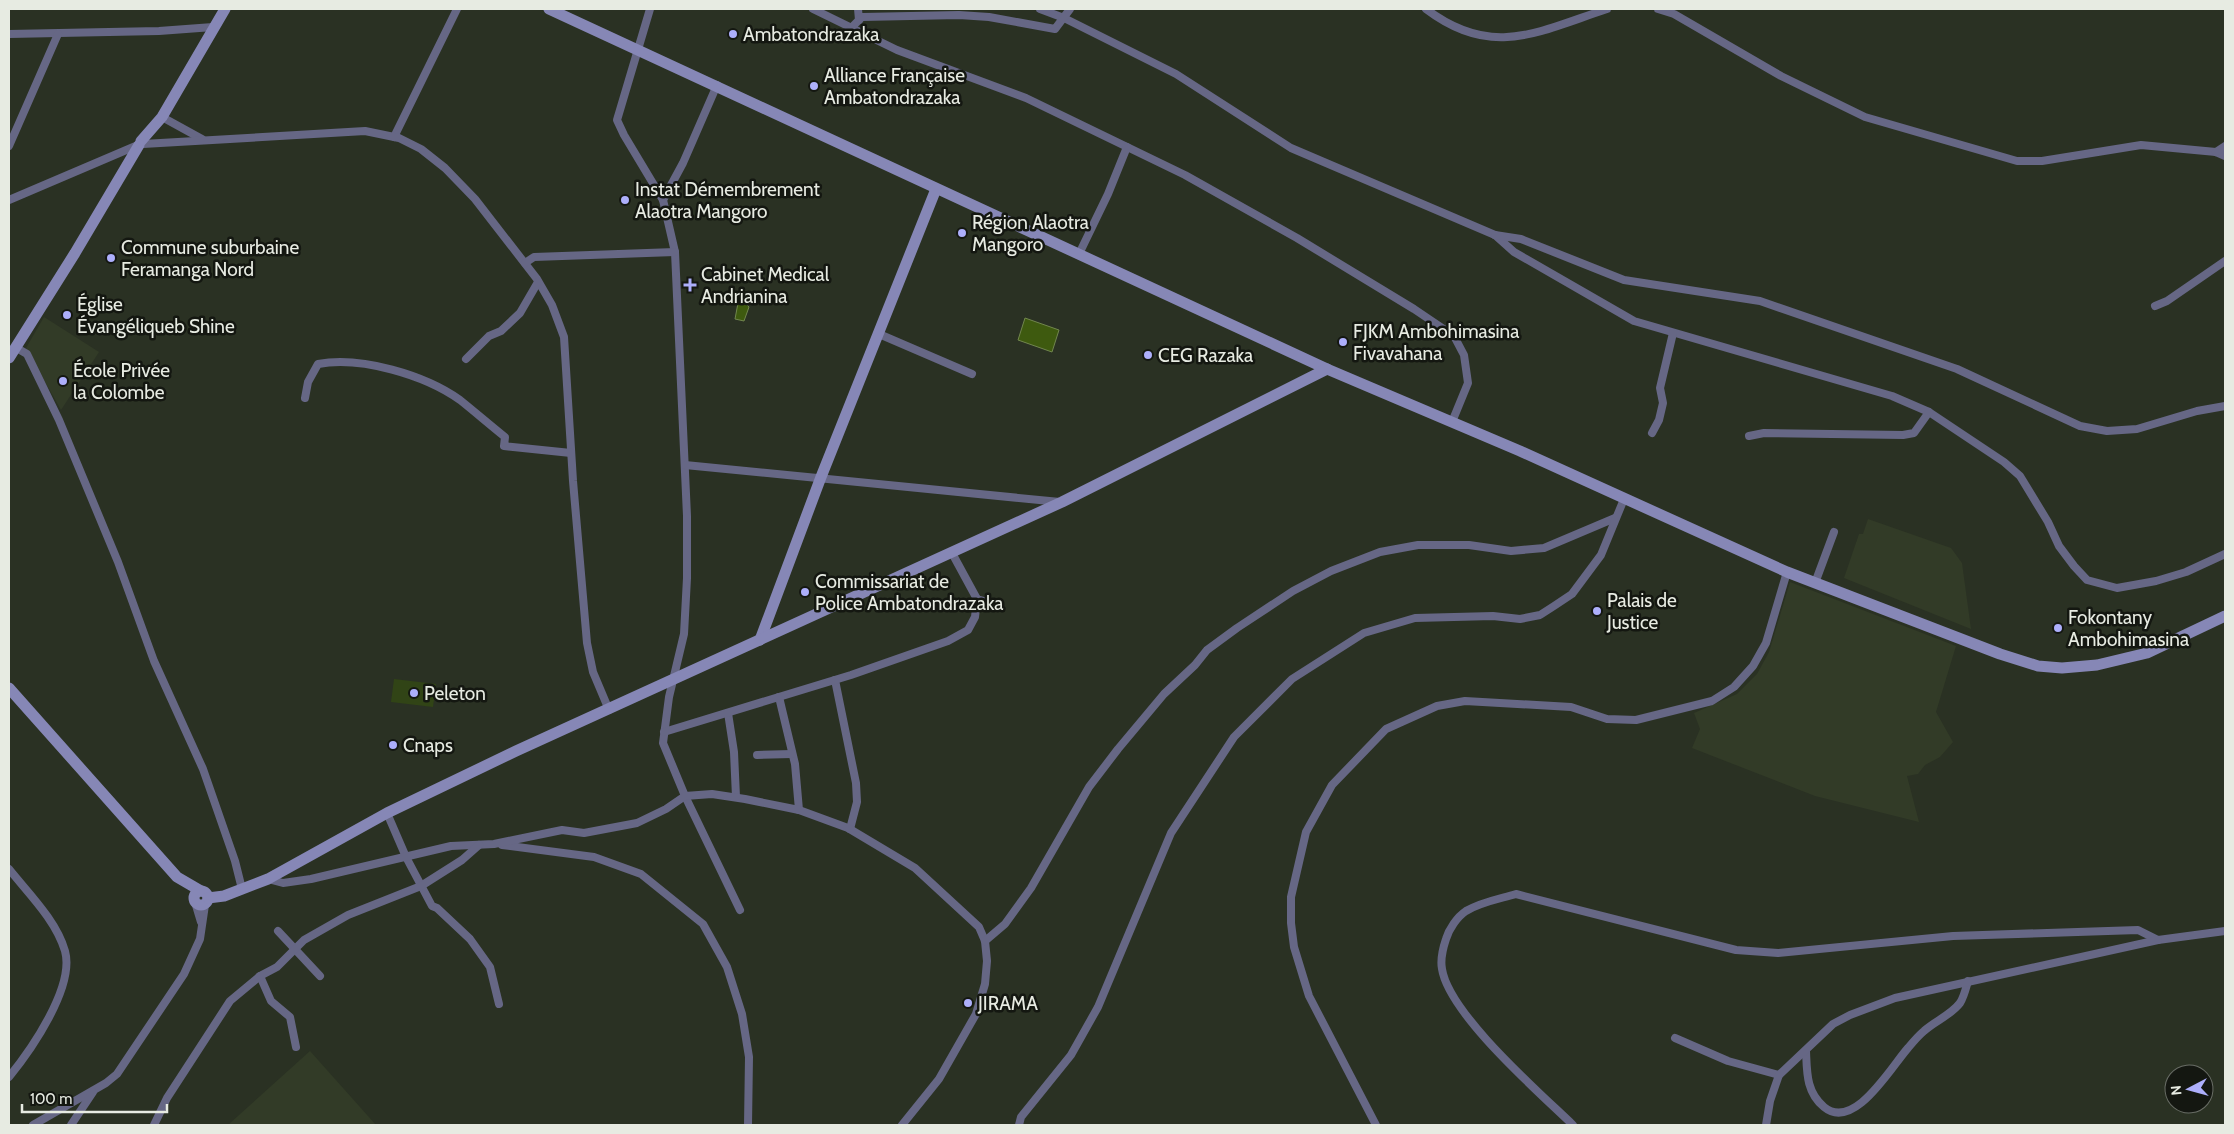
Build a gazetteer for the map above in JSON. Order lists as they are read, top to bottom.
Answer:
{
  "places": {
    "other": [
      "Ambatondrazaka",
      "Alliance Française Ambatondrazaka",
      "Instat Démembrement Alaotra Mangoro",
      "Région Alaotra Mangoro",
      "Commune suburbaine Feramanga Nord",
      "Église Évangéliqueb Shine",
      "FJKM Ambohimasina Fivavahana",
      "CEG Razaka",
      "École Privée la Colombe",
      "Commissariat de Police Ambatondrazaka",
      "Palais de Justice",
      "Fokontany Ambohimasina",
      "Peleton",
      "Cnaps",
      "JIRAMA"
    ],
    "health": ["Cabinet Medical Andrianina"]
  },
  "scale_bar": "100 m",
  "north": "left"
}
